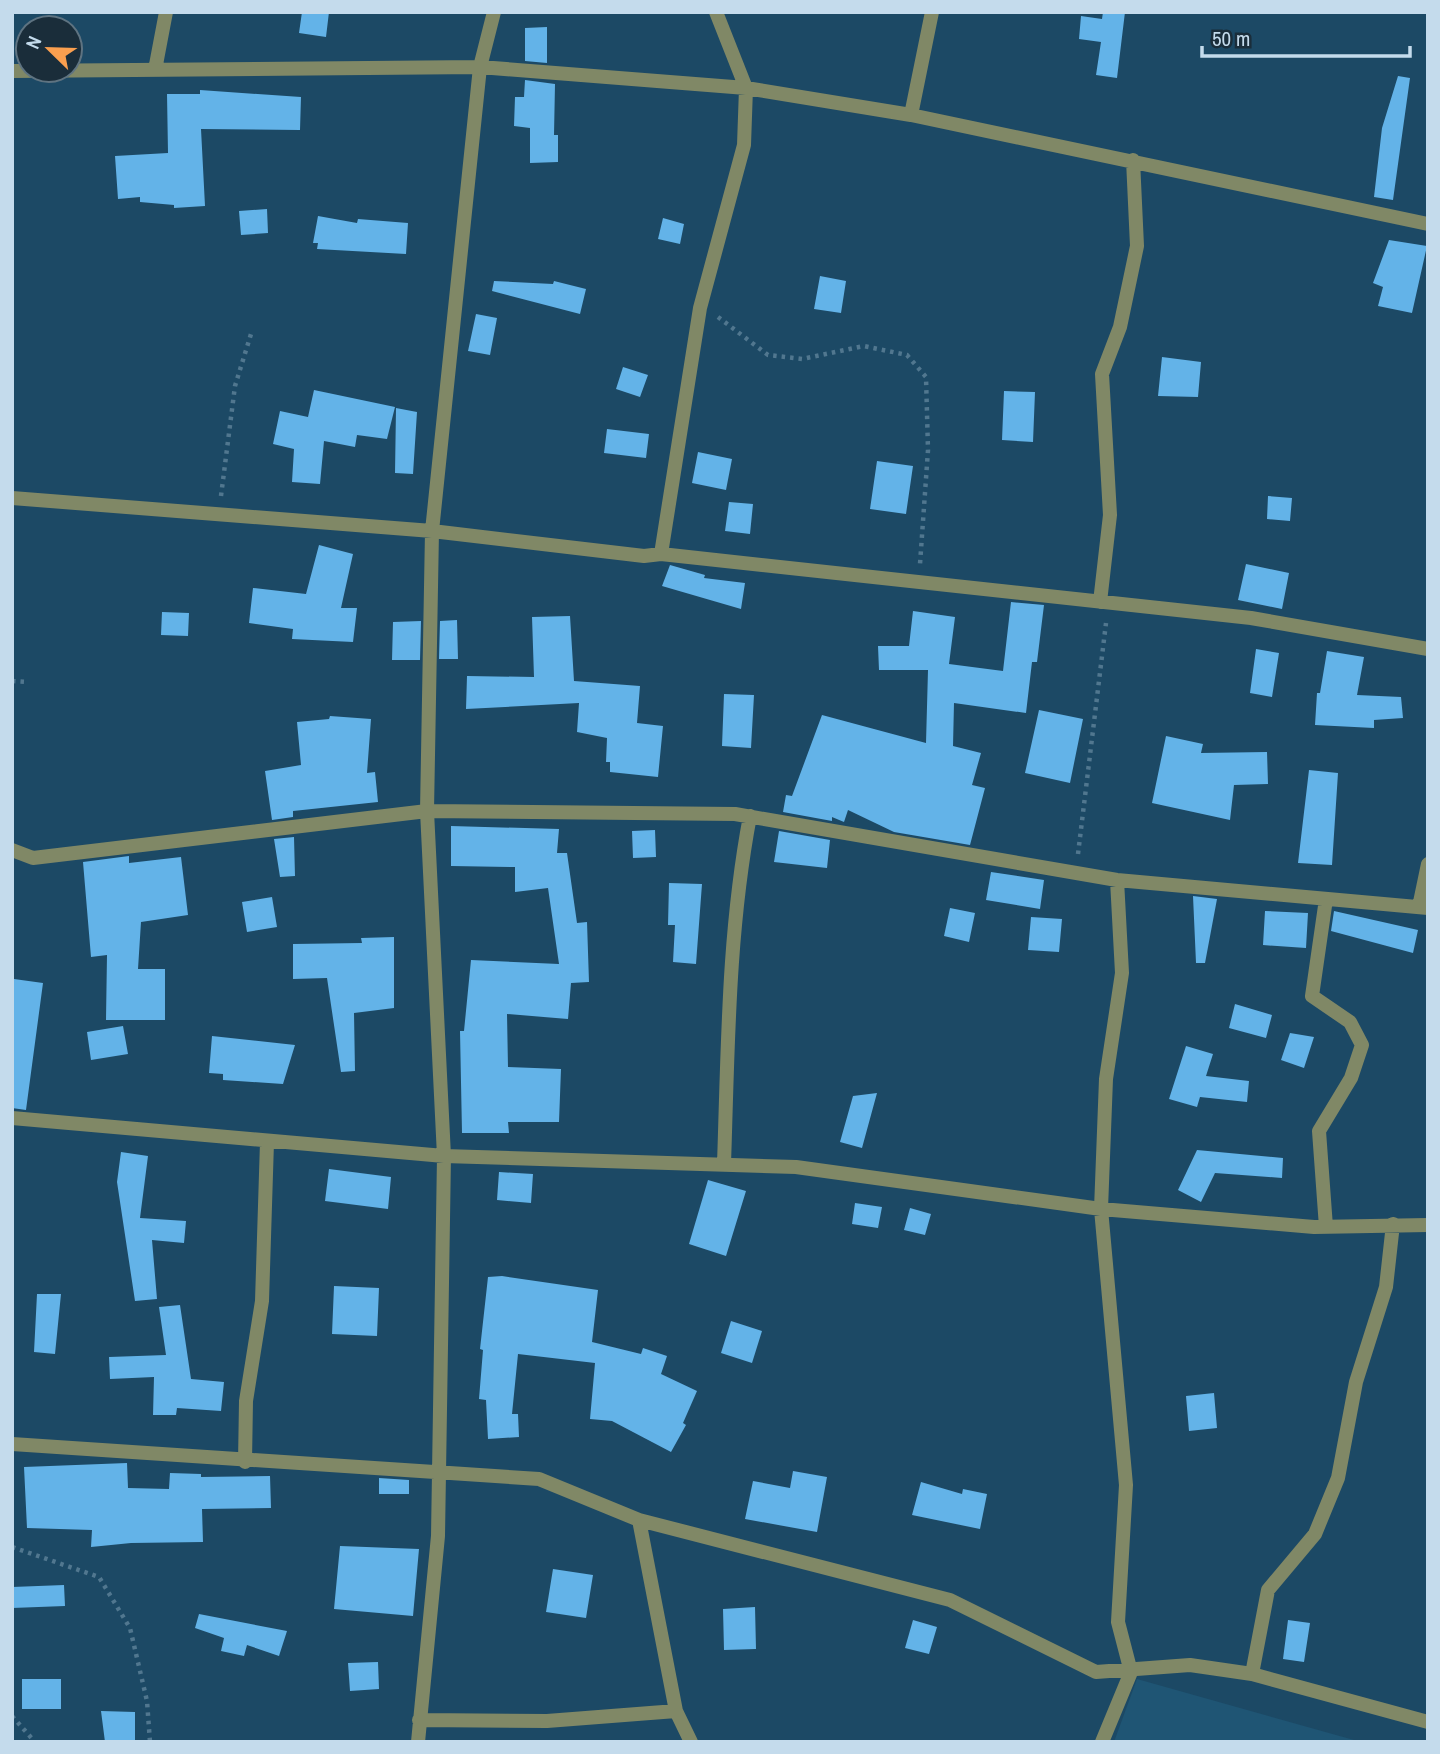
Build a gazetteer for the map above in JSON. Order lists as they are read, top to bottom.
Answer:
{
  "scale_bar": "50 m",
  "north": "top left"
}
